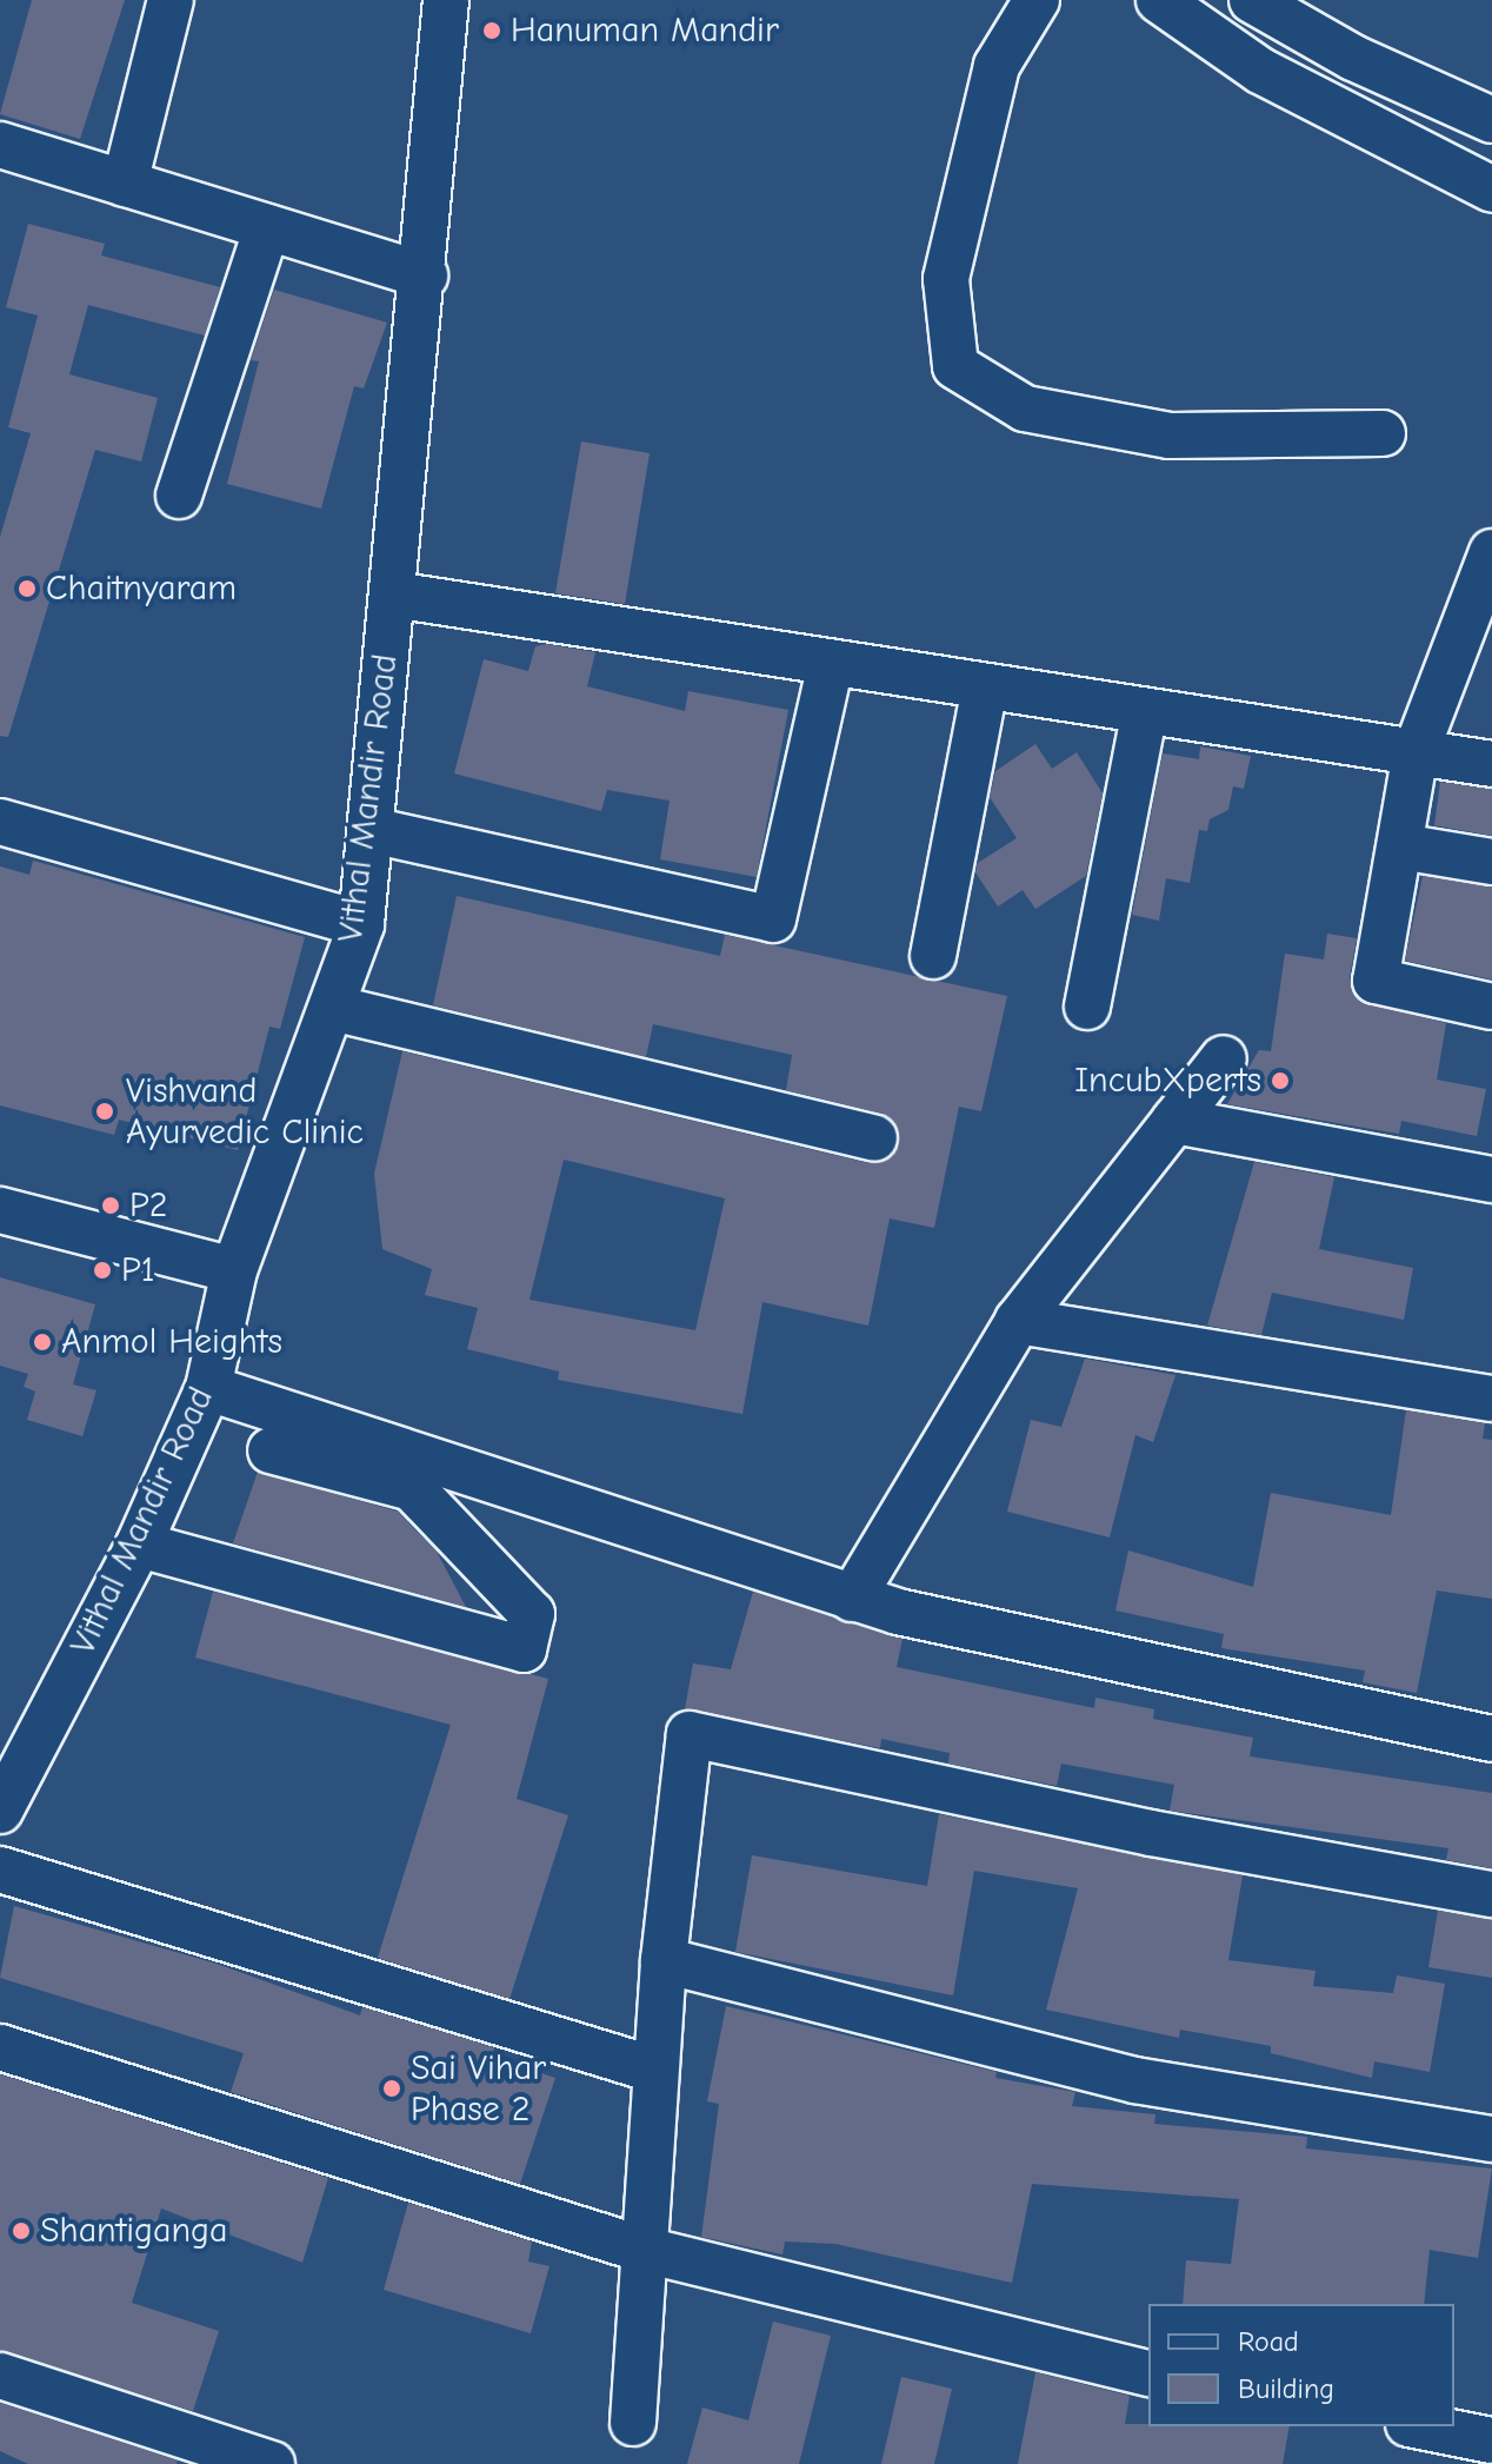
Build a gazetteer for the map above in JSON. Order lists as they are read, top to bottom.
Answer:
{
  "streets": {
    "street": ["Vithal Mandir Road"]
  },
  "places": [
    "Hanuman Mandir",
    "Chaitnyaram",
    "IncubXperts",
    "Vishvand Ayurvedic Clinic",
    "P2",
    "P1",
    "Anmol Heights",
    "Sai Vihar Phase 2",
    "Shantiganga"
  ],
  "legend": ["Road", "Building"]
}
